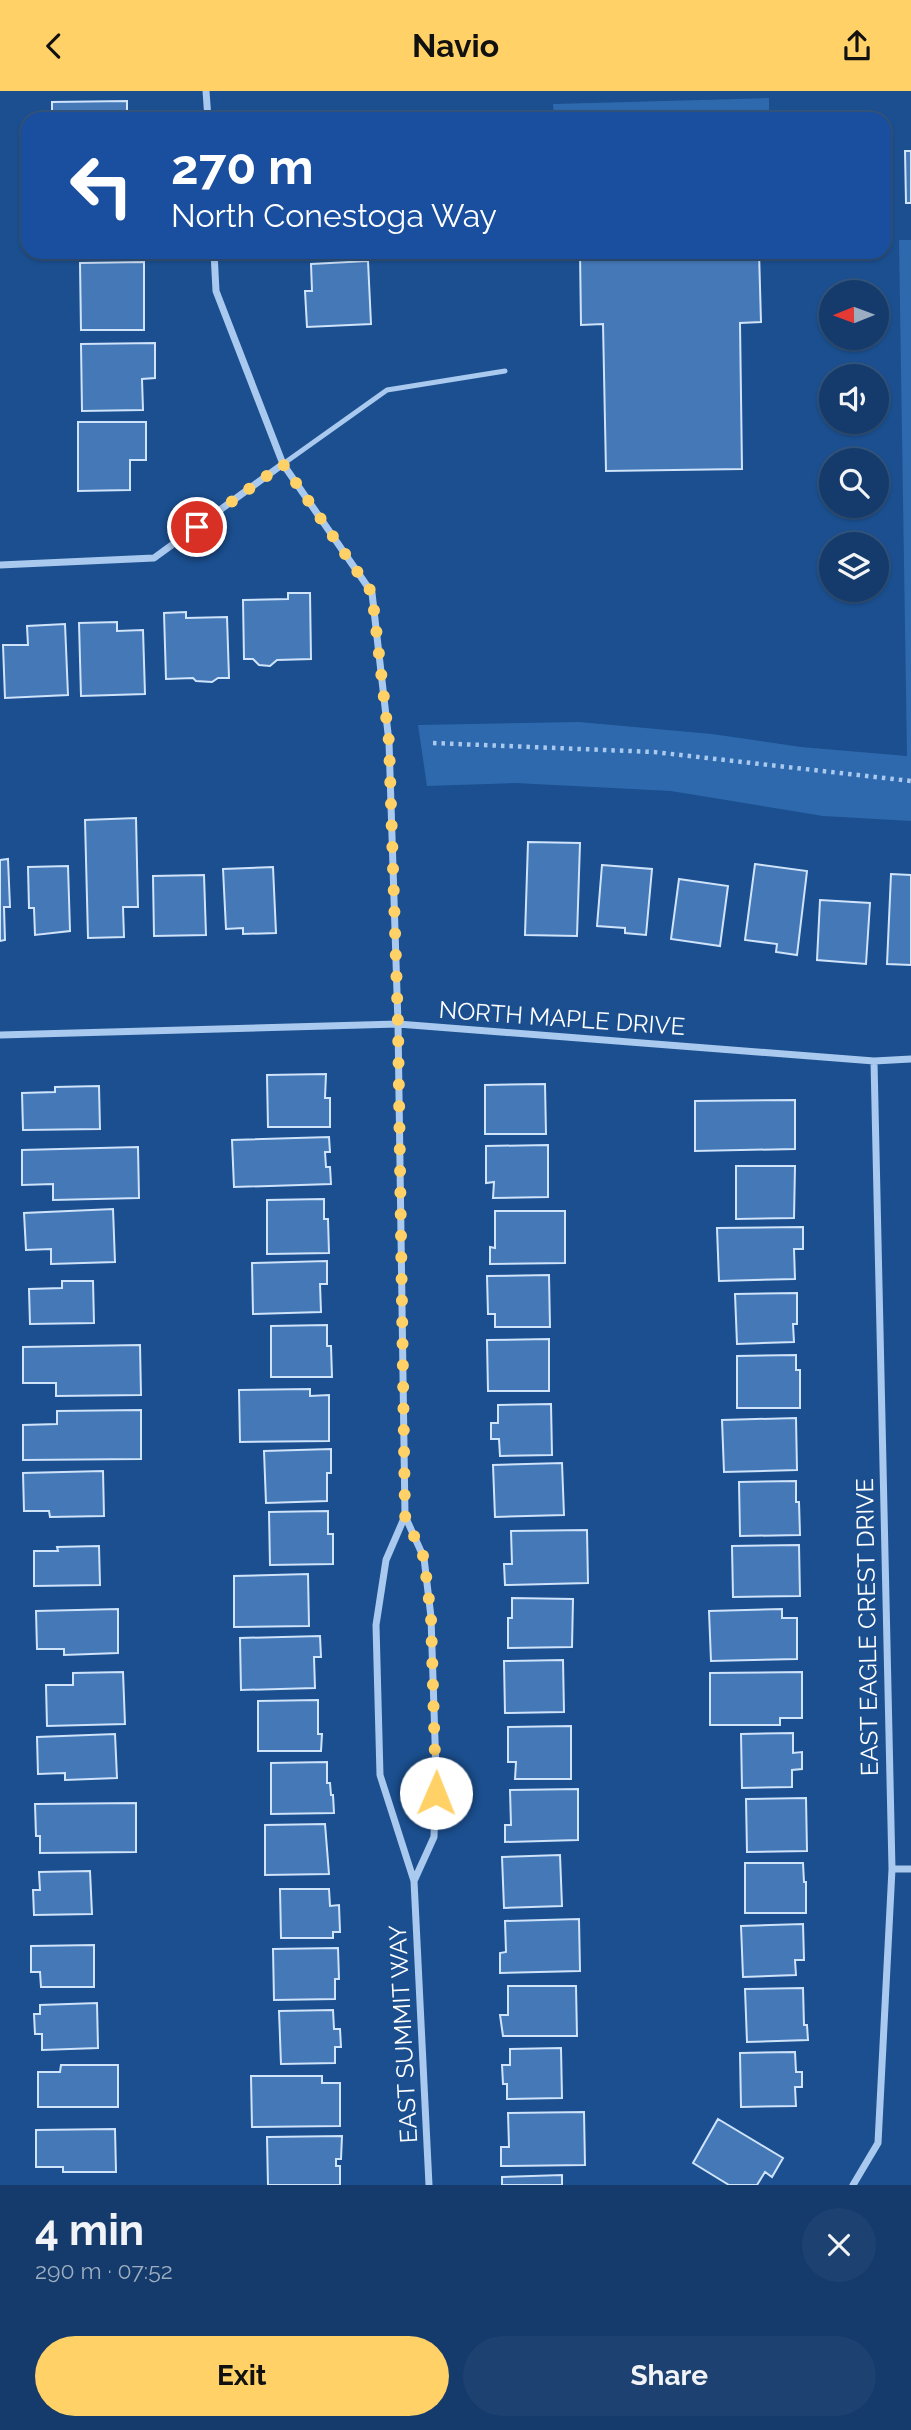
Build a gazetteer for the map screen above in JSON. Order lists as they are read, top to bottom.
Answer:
{
  "streets": {
    "street": ["NORTH MAPLE DRIVE", "EAST EAGLE CREST DRIVE", "EAST SUMMIT WAY"]
  },
  "crossings": [
    ["NORTH MAPLE DRIVE", "EAST EAGLE CREST DRIVE"],
    ["NORTH MAPLE DRIVE", "EAST SUMMIT WAY"]
  ],
  "north": "left",
  "page": {
    "header": "Navio",
    "turn": ["270 m", "North Conestoga Way"],
    "heading": ["4 min", "290 m · 07:52"],
    "buttons": ["Exit", "Share"]
  }
}
